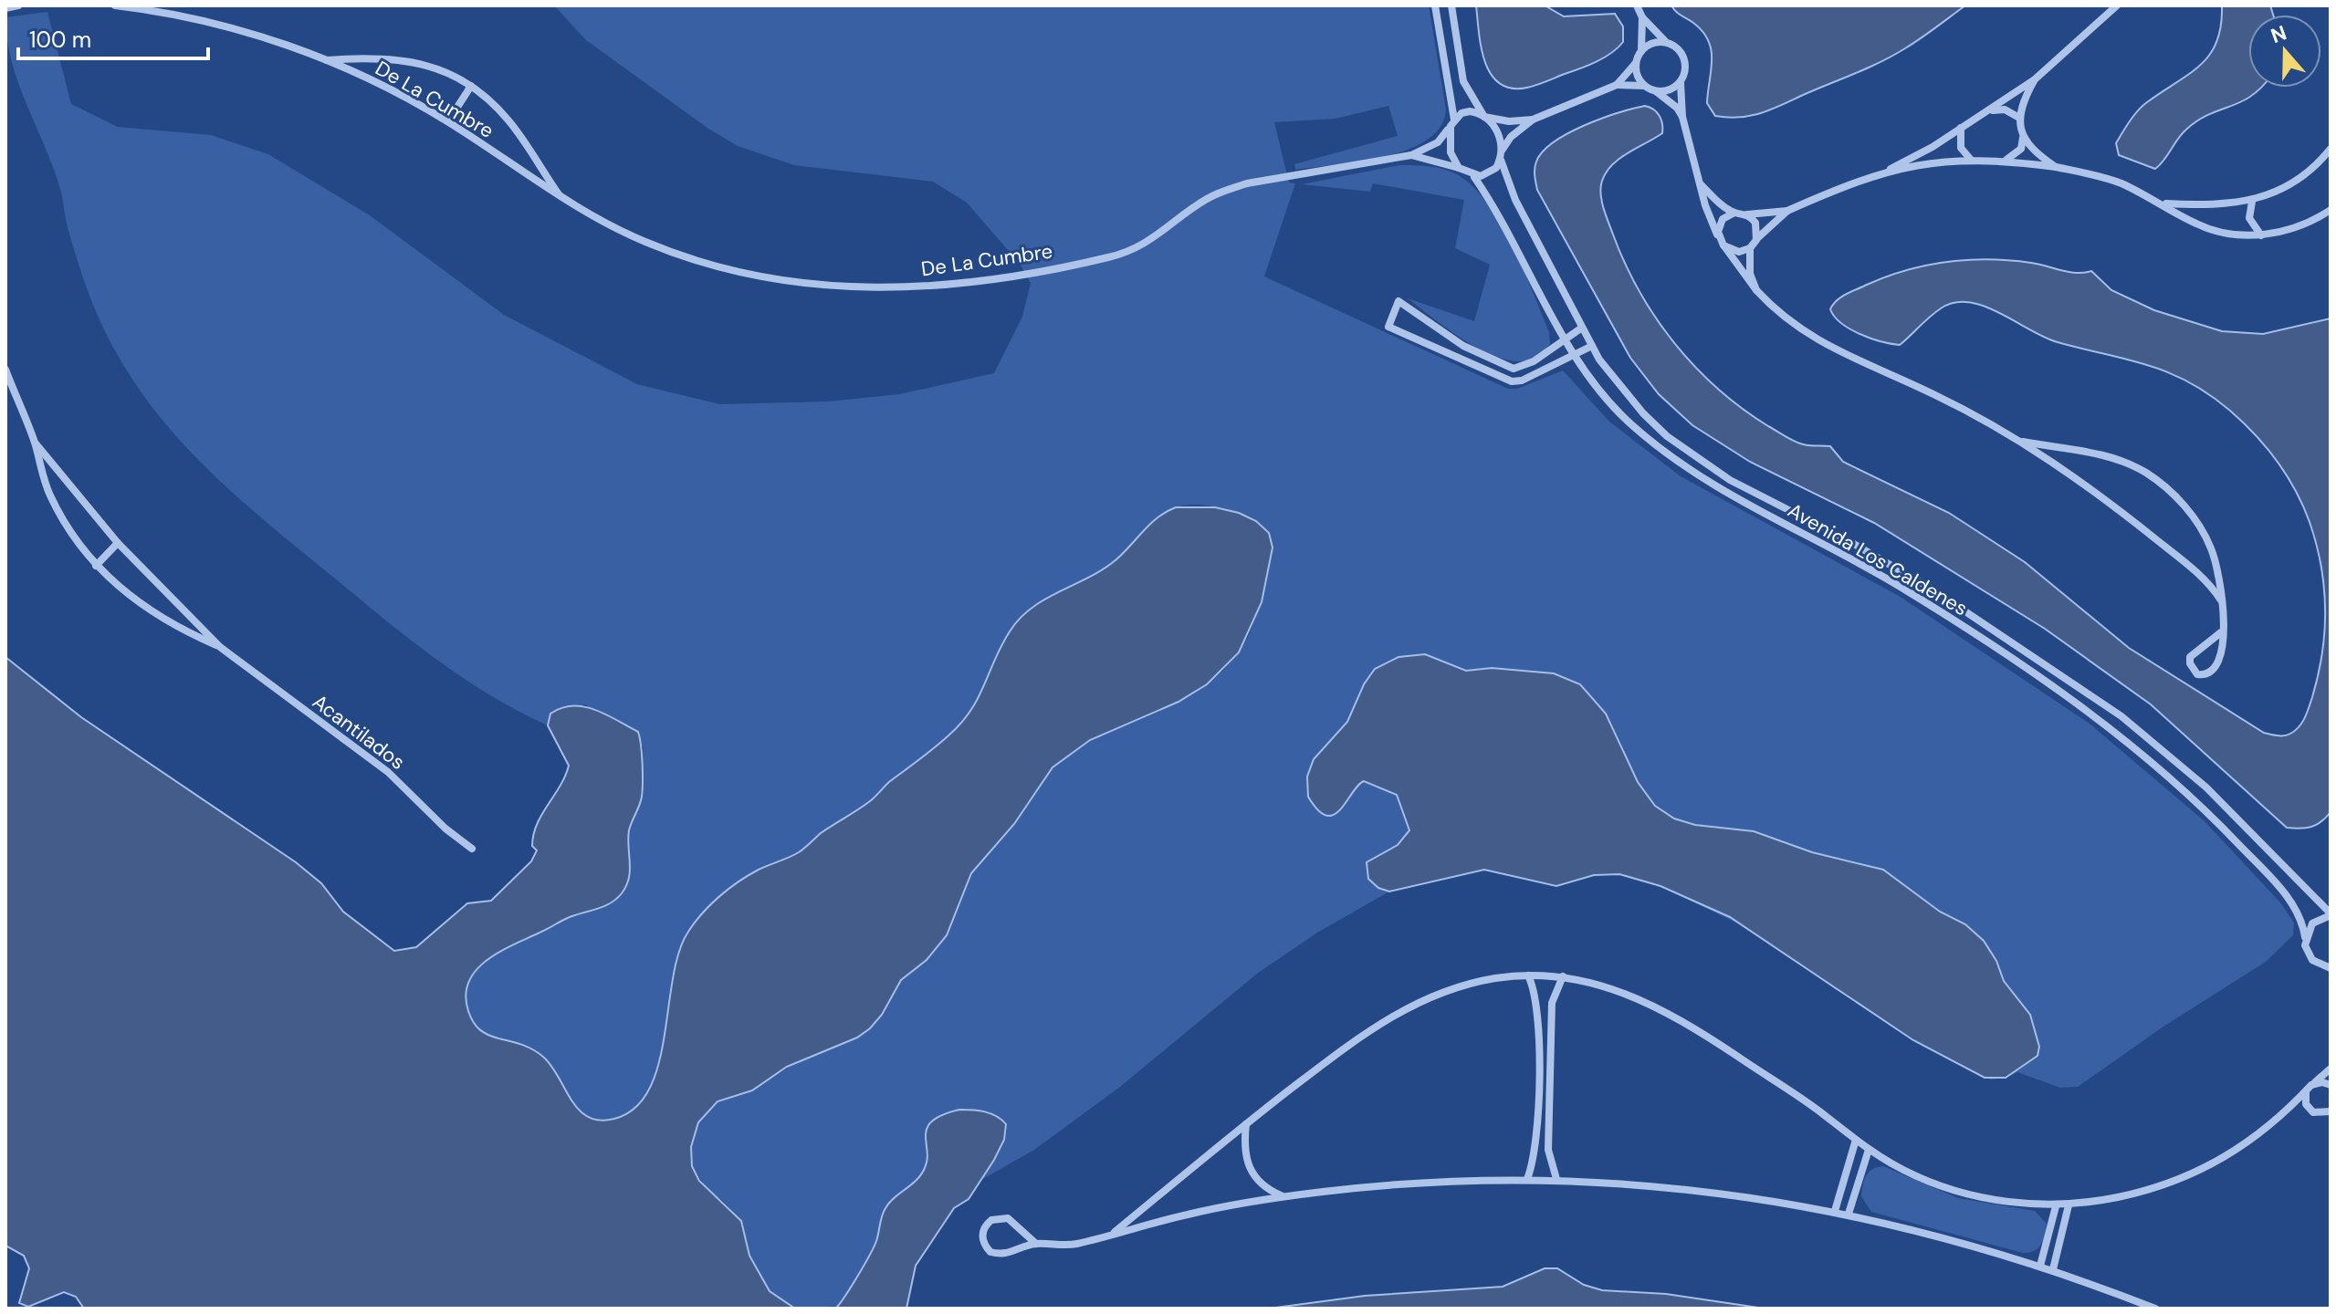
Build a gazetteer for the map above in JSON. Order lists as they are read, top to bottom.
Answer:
{
  "streets": {
    "street": ["De La Cumbre", "Avenida Los Caldenes", "Acantilados"]
  },
  "scale_bar": "100 m",
  "north": "top"
}
